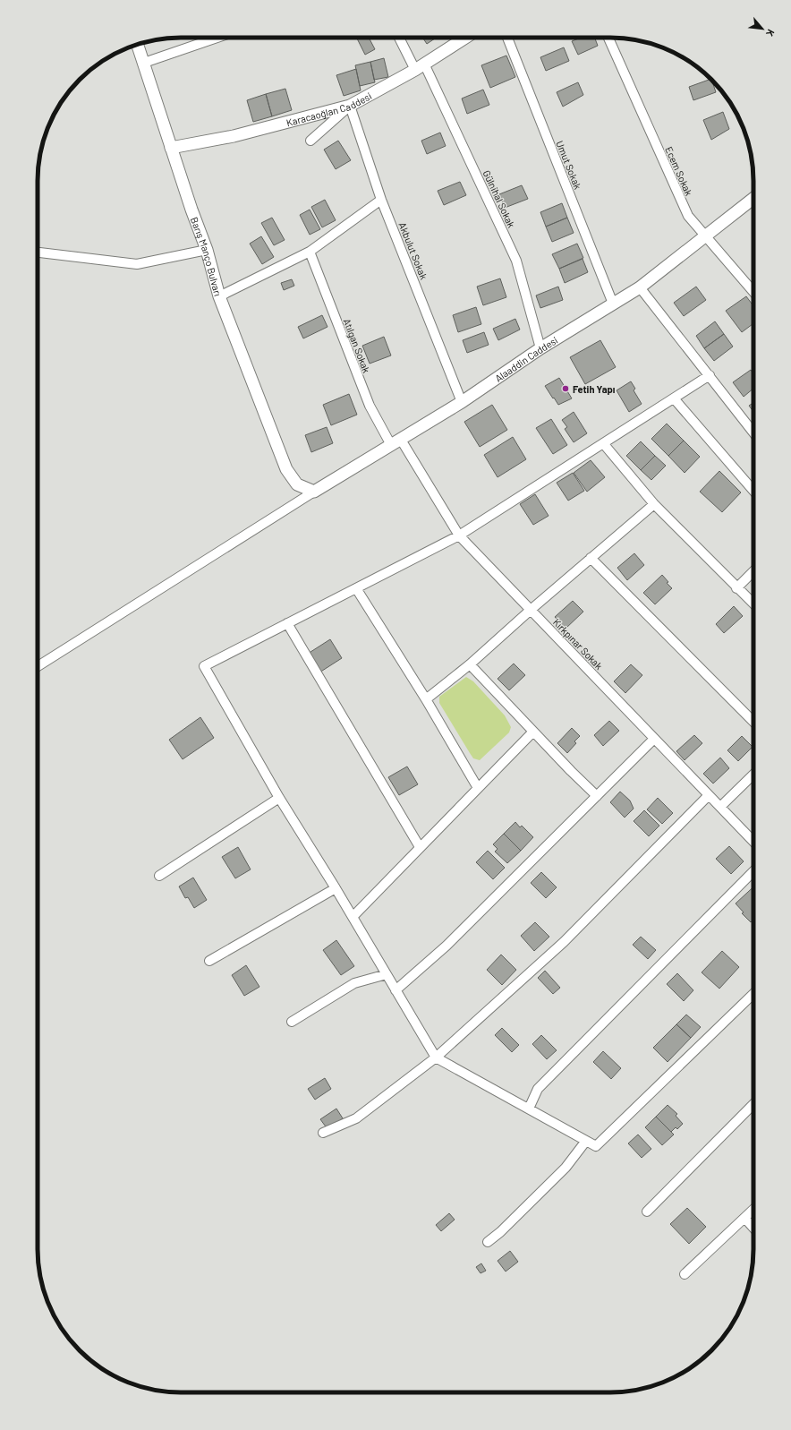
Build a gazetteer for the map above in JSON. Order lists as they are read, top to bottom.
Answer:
{
  "streets": {
    "street": [
      "Karacaoğlan Caddesi",
      "Umut Sokak",
      "Ecem Sokak",
      "Gülnihal Sokak",
      "Akbulut Sokak",
      "Barış Manço Bulvarı",
      "Atılgan Sokak",
      "Alaaddin Caddesi",
      "Kırkpınar Sokak"
    ]
  },
  "crossings": [
    ["Karacaoğlan Caddesi", "Gülnihal Sokak"],
    ["Karacaoğlan Caddesi", "Akbulut Sokak"],
    ["Karacaoğlan Caddesi", "Barış Manço Bulvarı"],
    ["Umut Sokak", "Alaaddin Caddesi"],
    ["Ecem Sokak", "Alaaddin Caddesi"],
    ["Gülnihal Sokak", "Alaaddin Caddesi"],
    ["Akbulut Sokak", "Alaaddin Caddesi"],
    ["Barış Manço Bulvarı", "Alaaddin Caddesi"],
    ["Atılgan Sokak", "Alaaddin Caddesi"],
    ["Atılgan Sokak", "Kırkpınar Sokak"],
    ["Alaaddin Caddesi", "Kırkpınar Sokak"]
  ],
  "places": ["Fetih Yapı"],
  "north": "bottom right"
}
